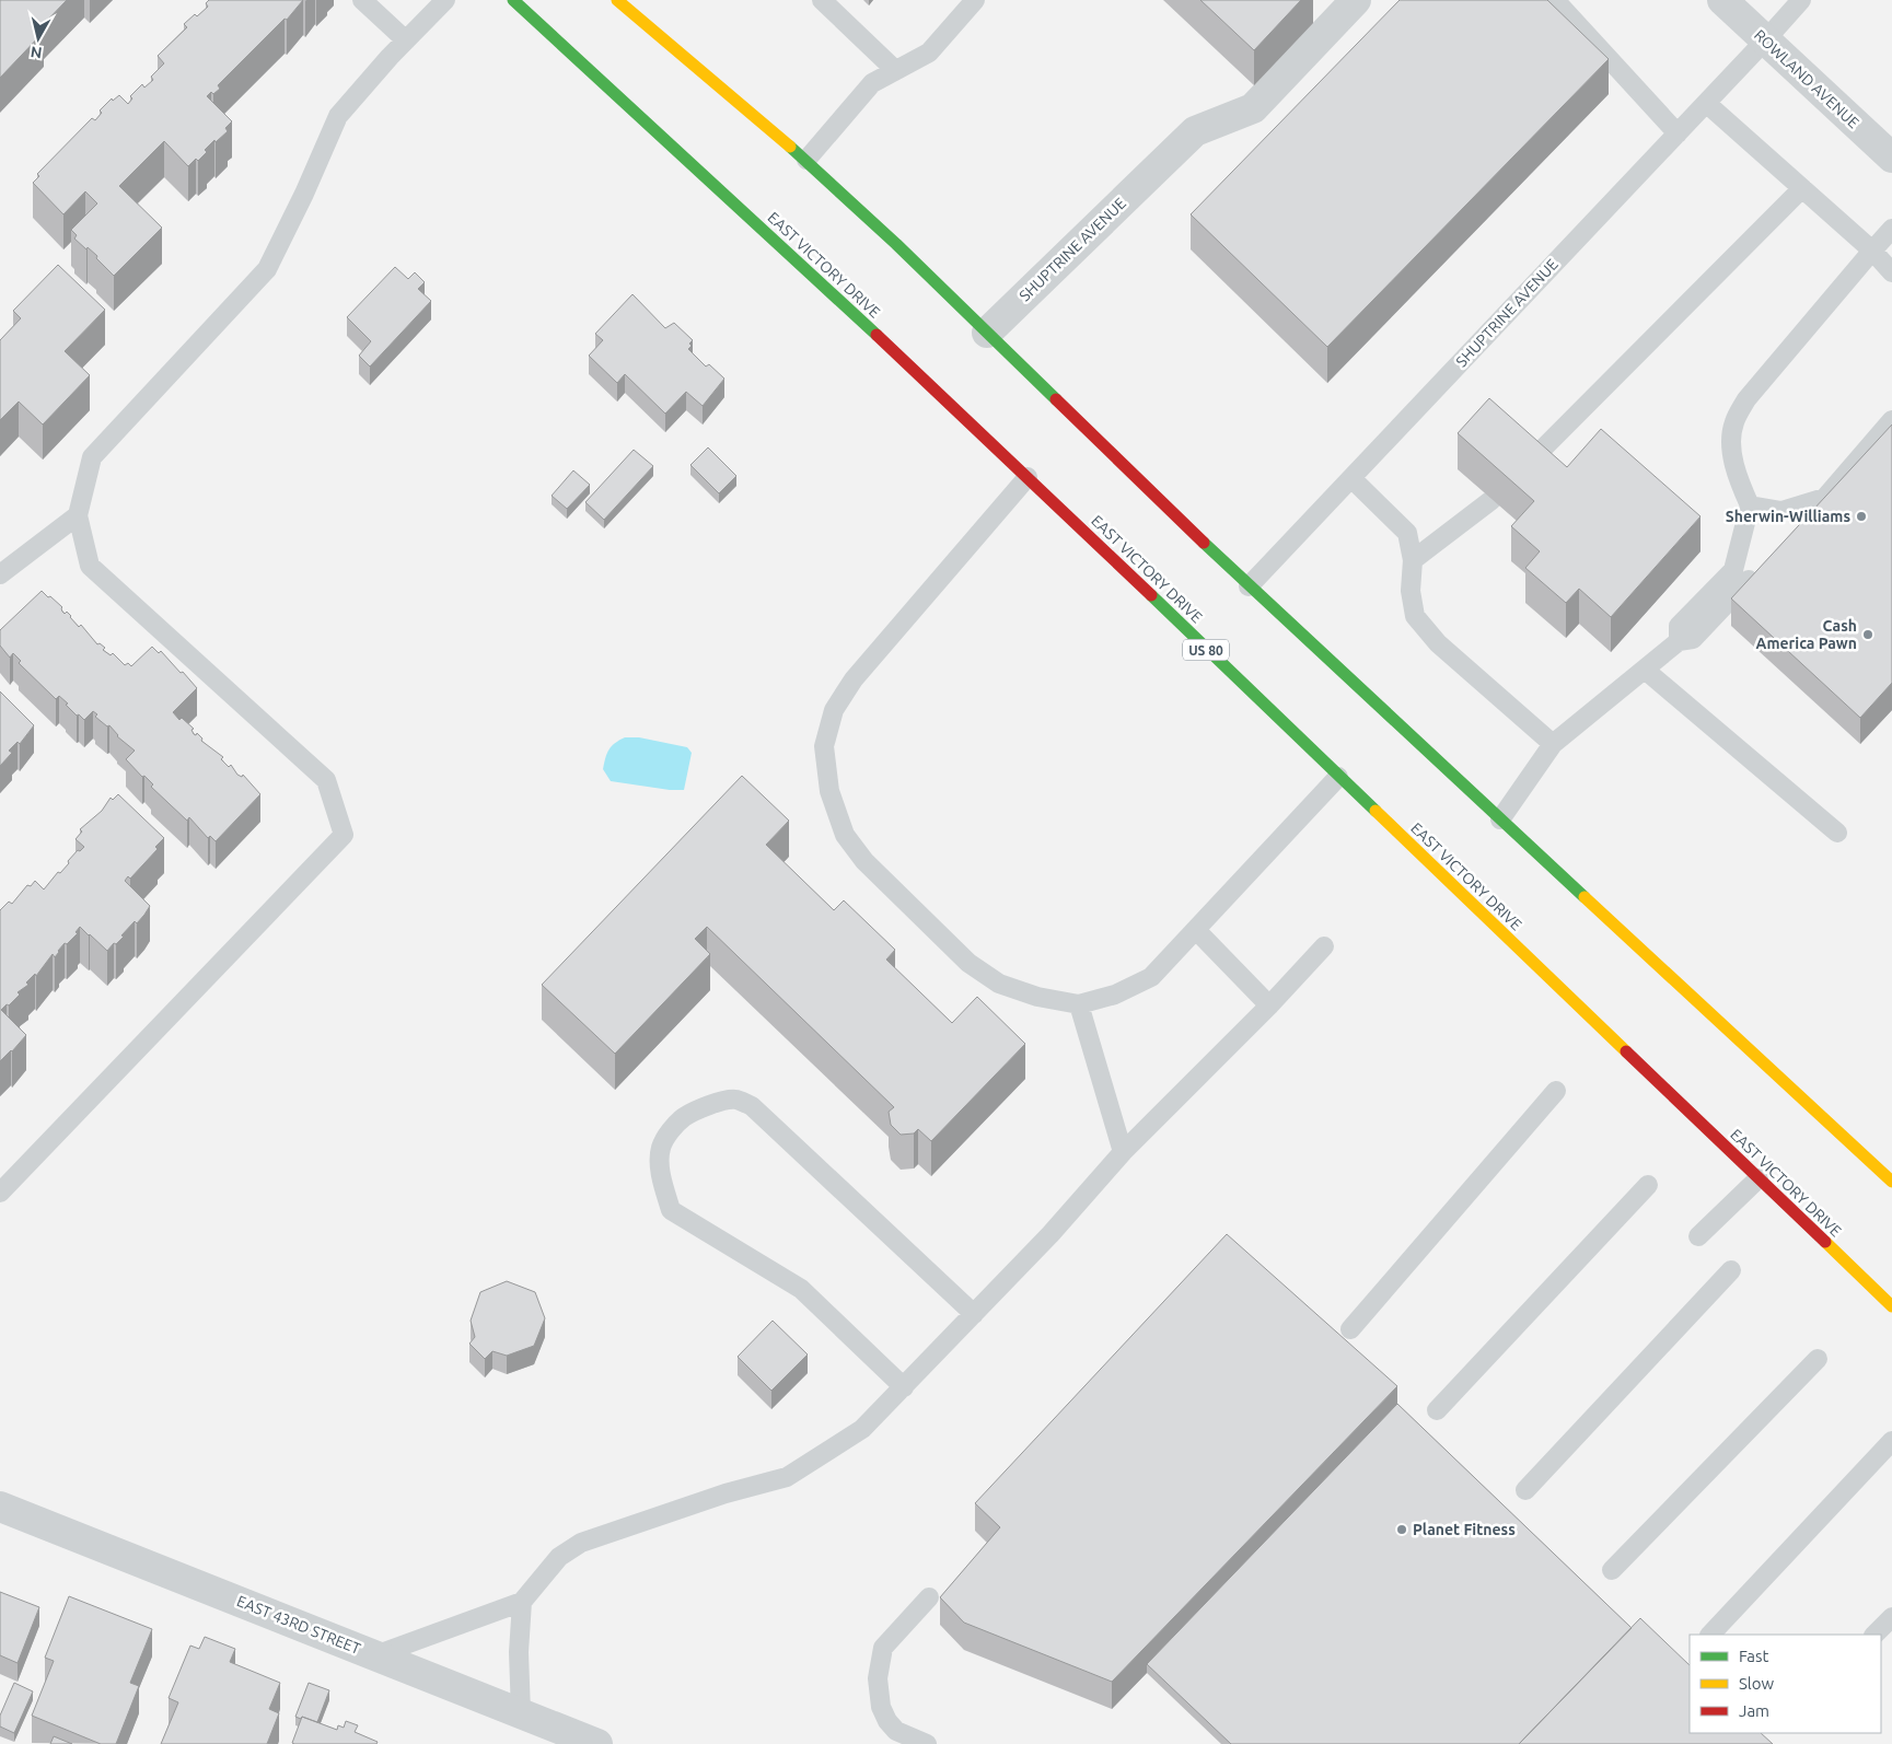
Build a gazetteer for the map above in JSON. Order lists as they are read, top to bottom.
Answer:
{
  "streets": {
    "main road": ["EAST VICTORY DRIVE", "US 80"],
    "street": ["ROWLAND AVENUE", "SHUPTRINE AVENUE", "EAST 43RD STREET"]
  },
  "crossings": [
    ["ROWLAND AVENUE", "SHUPTRINE AVENUE"]
  ],
  "places": ["Sherwin-Williams", "Cash America Pawn", "Planet Fitness"],
  "legend": ["Fast", "Slow", "Jam"],
  "north": "bottom"
}
